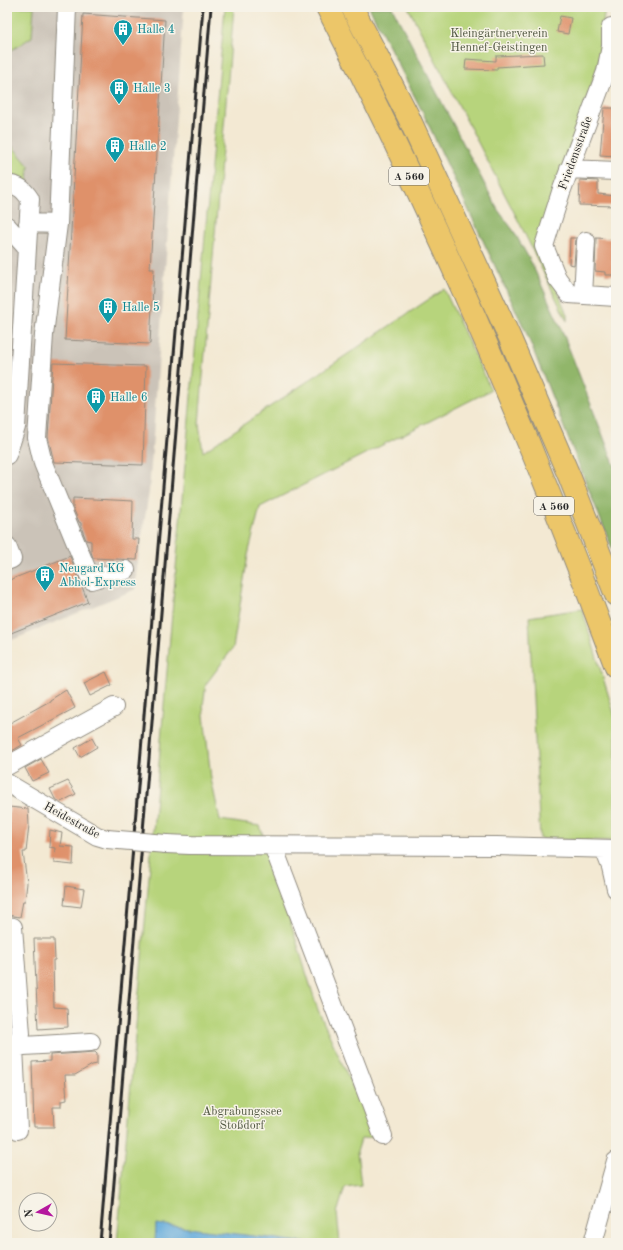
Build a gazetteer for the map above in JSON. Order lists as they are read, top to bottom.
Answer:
{
  "streets": {
    "highway": ["A 560"],
    "street": ["Friedensstraße", "Heidestraße"]
  },
  "parks": ["Kleingärtnerverein Hennef-Geistingen", "Abgrabungssee Stoßdorf"],
  "places": {
    "building": [
      "Halle 4",
      "Halle 3",
      "Halle 2",
      "Halle 5",
      "Halle 6",
      "Neugard KG Abhol-Express"
    ]
  },
  "north": "left"
}
